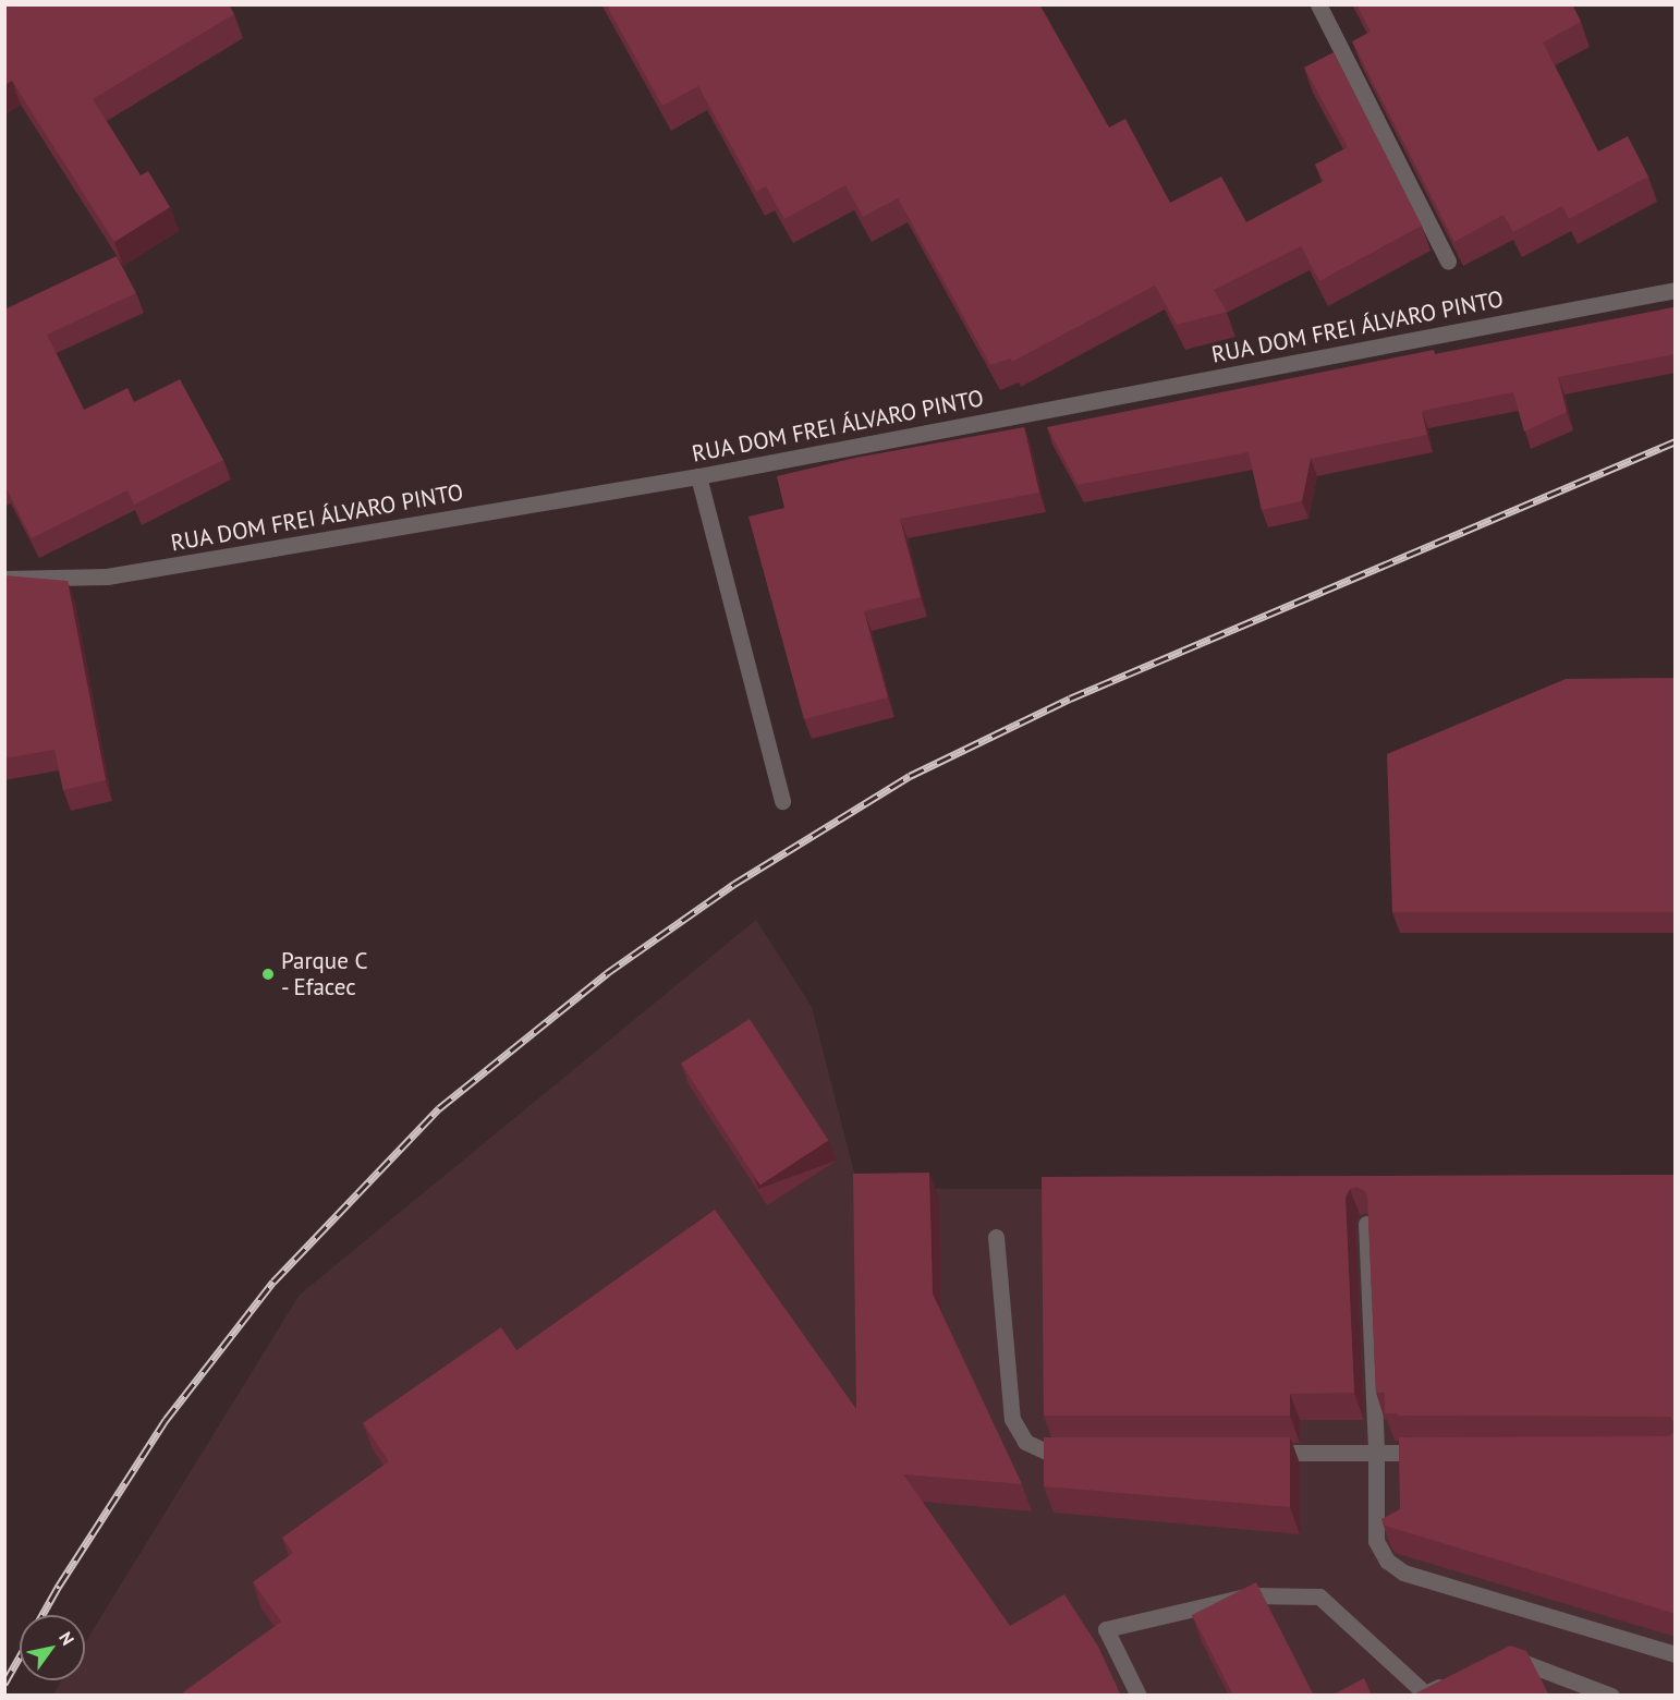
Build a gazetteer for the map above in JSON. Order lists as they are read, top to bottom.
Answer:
{
  "streets": {
    "street": ["RUA DOM FREI ÁLVARO PINTO"]
  },
  "places": ["Parque C - Efacec"],
  "north": "top right"
}
